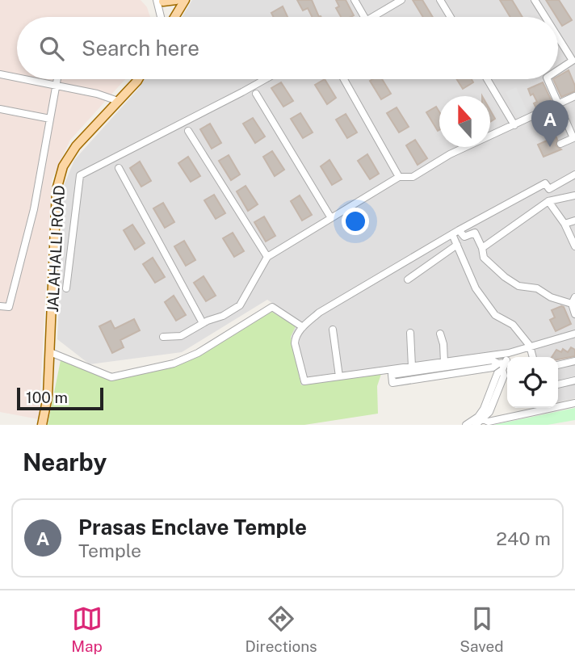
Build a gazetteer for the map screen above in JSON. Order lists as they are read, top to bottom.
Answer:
{
  "streets": {
    "main road": ["JALAHALLI ROAD"]
  },
  "scale_bar": "100 m",
  "north": "top",
  "page": {
    "search": "Search here",
    "pins": "A",
    "scale": "100 m",
    "heading": "Nearby",
    "list": [
      {
        "mark": "A",
        "name": "Prasas Enclave Temple",
        "note": "Temple",
        "value": "240 m"
      }
    ],
    "nav": ["Map", "Directions", "Saved"]
  }
}
